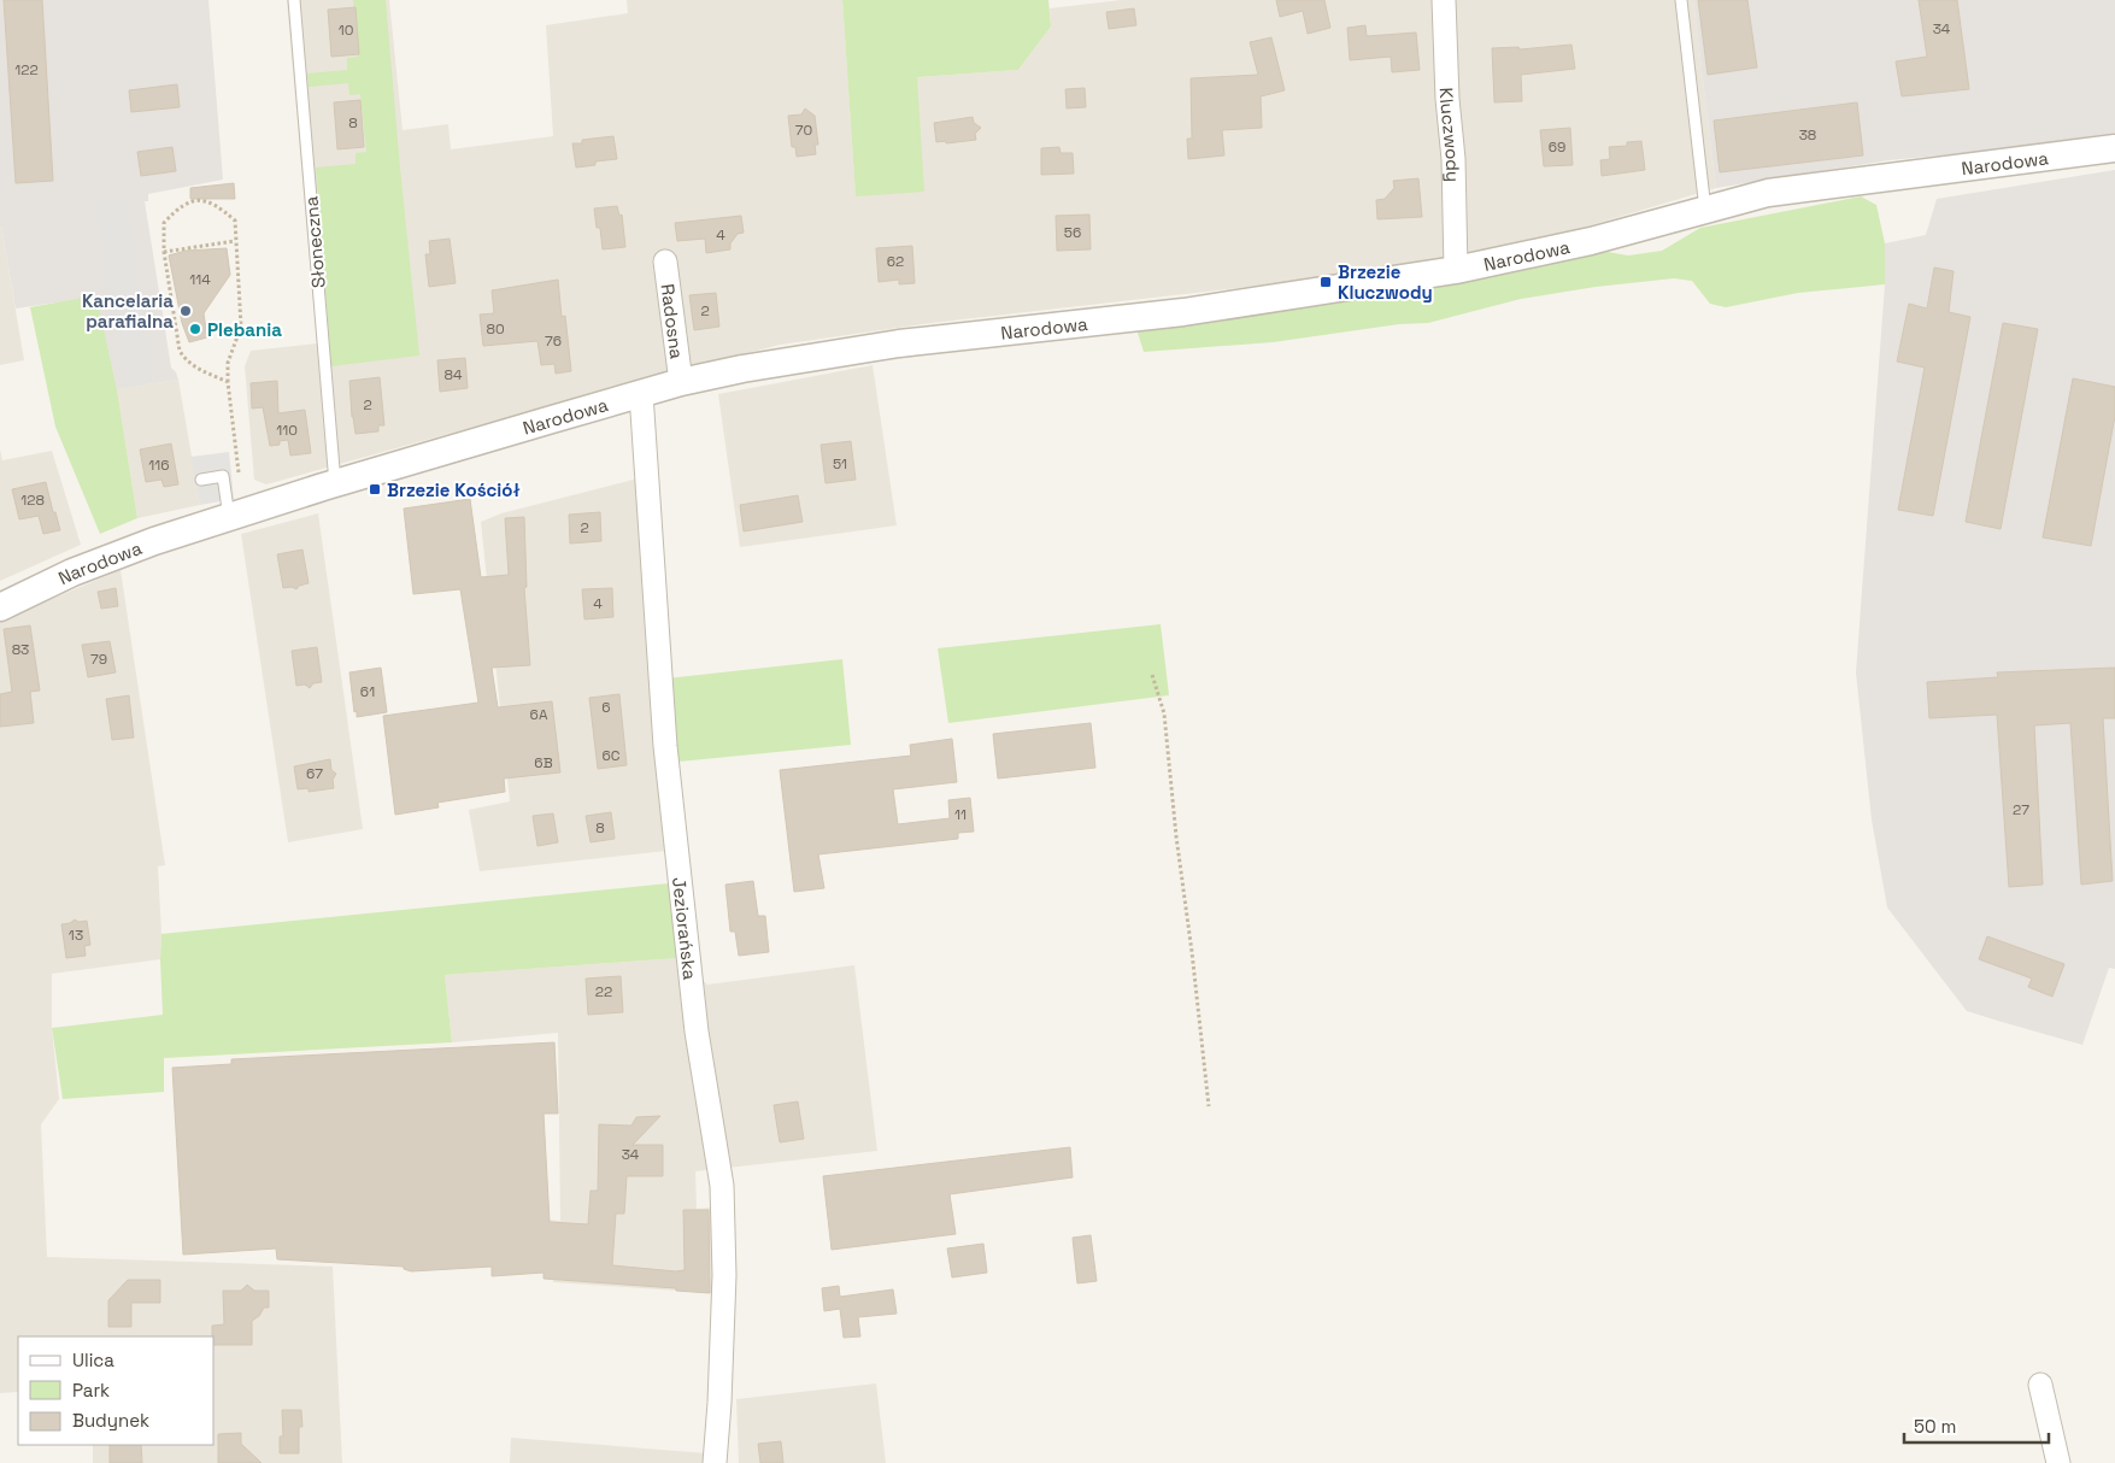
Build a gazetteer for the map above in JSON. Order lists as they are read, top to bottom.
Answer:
{
  "streets": {
    "street": [
      "Kluczwody",
      "Narodowa",
      "Radosna",
      "Jeziorańska"
    ],
    "lane": ["Słoneczna"]
  },
  "crossings": [
    ["Kluczwody", "Narodowa"],
    ["Narodowa", "Słoneczna"],
    ["Narodowa", "Radosna"],
    ["Narodowa", "Jeziorańska"]
  ],
  "places": {
    "transit": ["Brzezie Kluczwody", "Brzezie Kościół"],
    "other": ["Kancelaria parafialna", "Plebania"]
  },
  "house_numbers": [
    "34",
    "10",
    "122",
    "8",
    "70",
    "38",
    "69",
    "56",
    "4",
    "62",
    "114",
    "2",
    "80",
    "76",
    "84",
    "2",
    "110",
    "51",
    "116",
    "128",
    "2",
    "4",
    "83",
    "79",
    "61",
    "6",
    "6A",
    "6C",
    "6B",
    "67",
    "27",
    "11",
    "8",
    "13",
    "22",
    "34"
  ],
  "legend": ["Ulica", "Park", "Budynek"],
  "scale_bar": "50 m"
}
